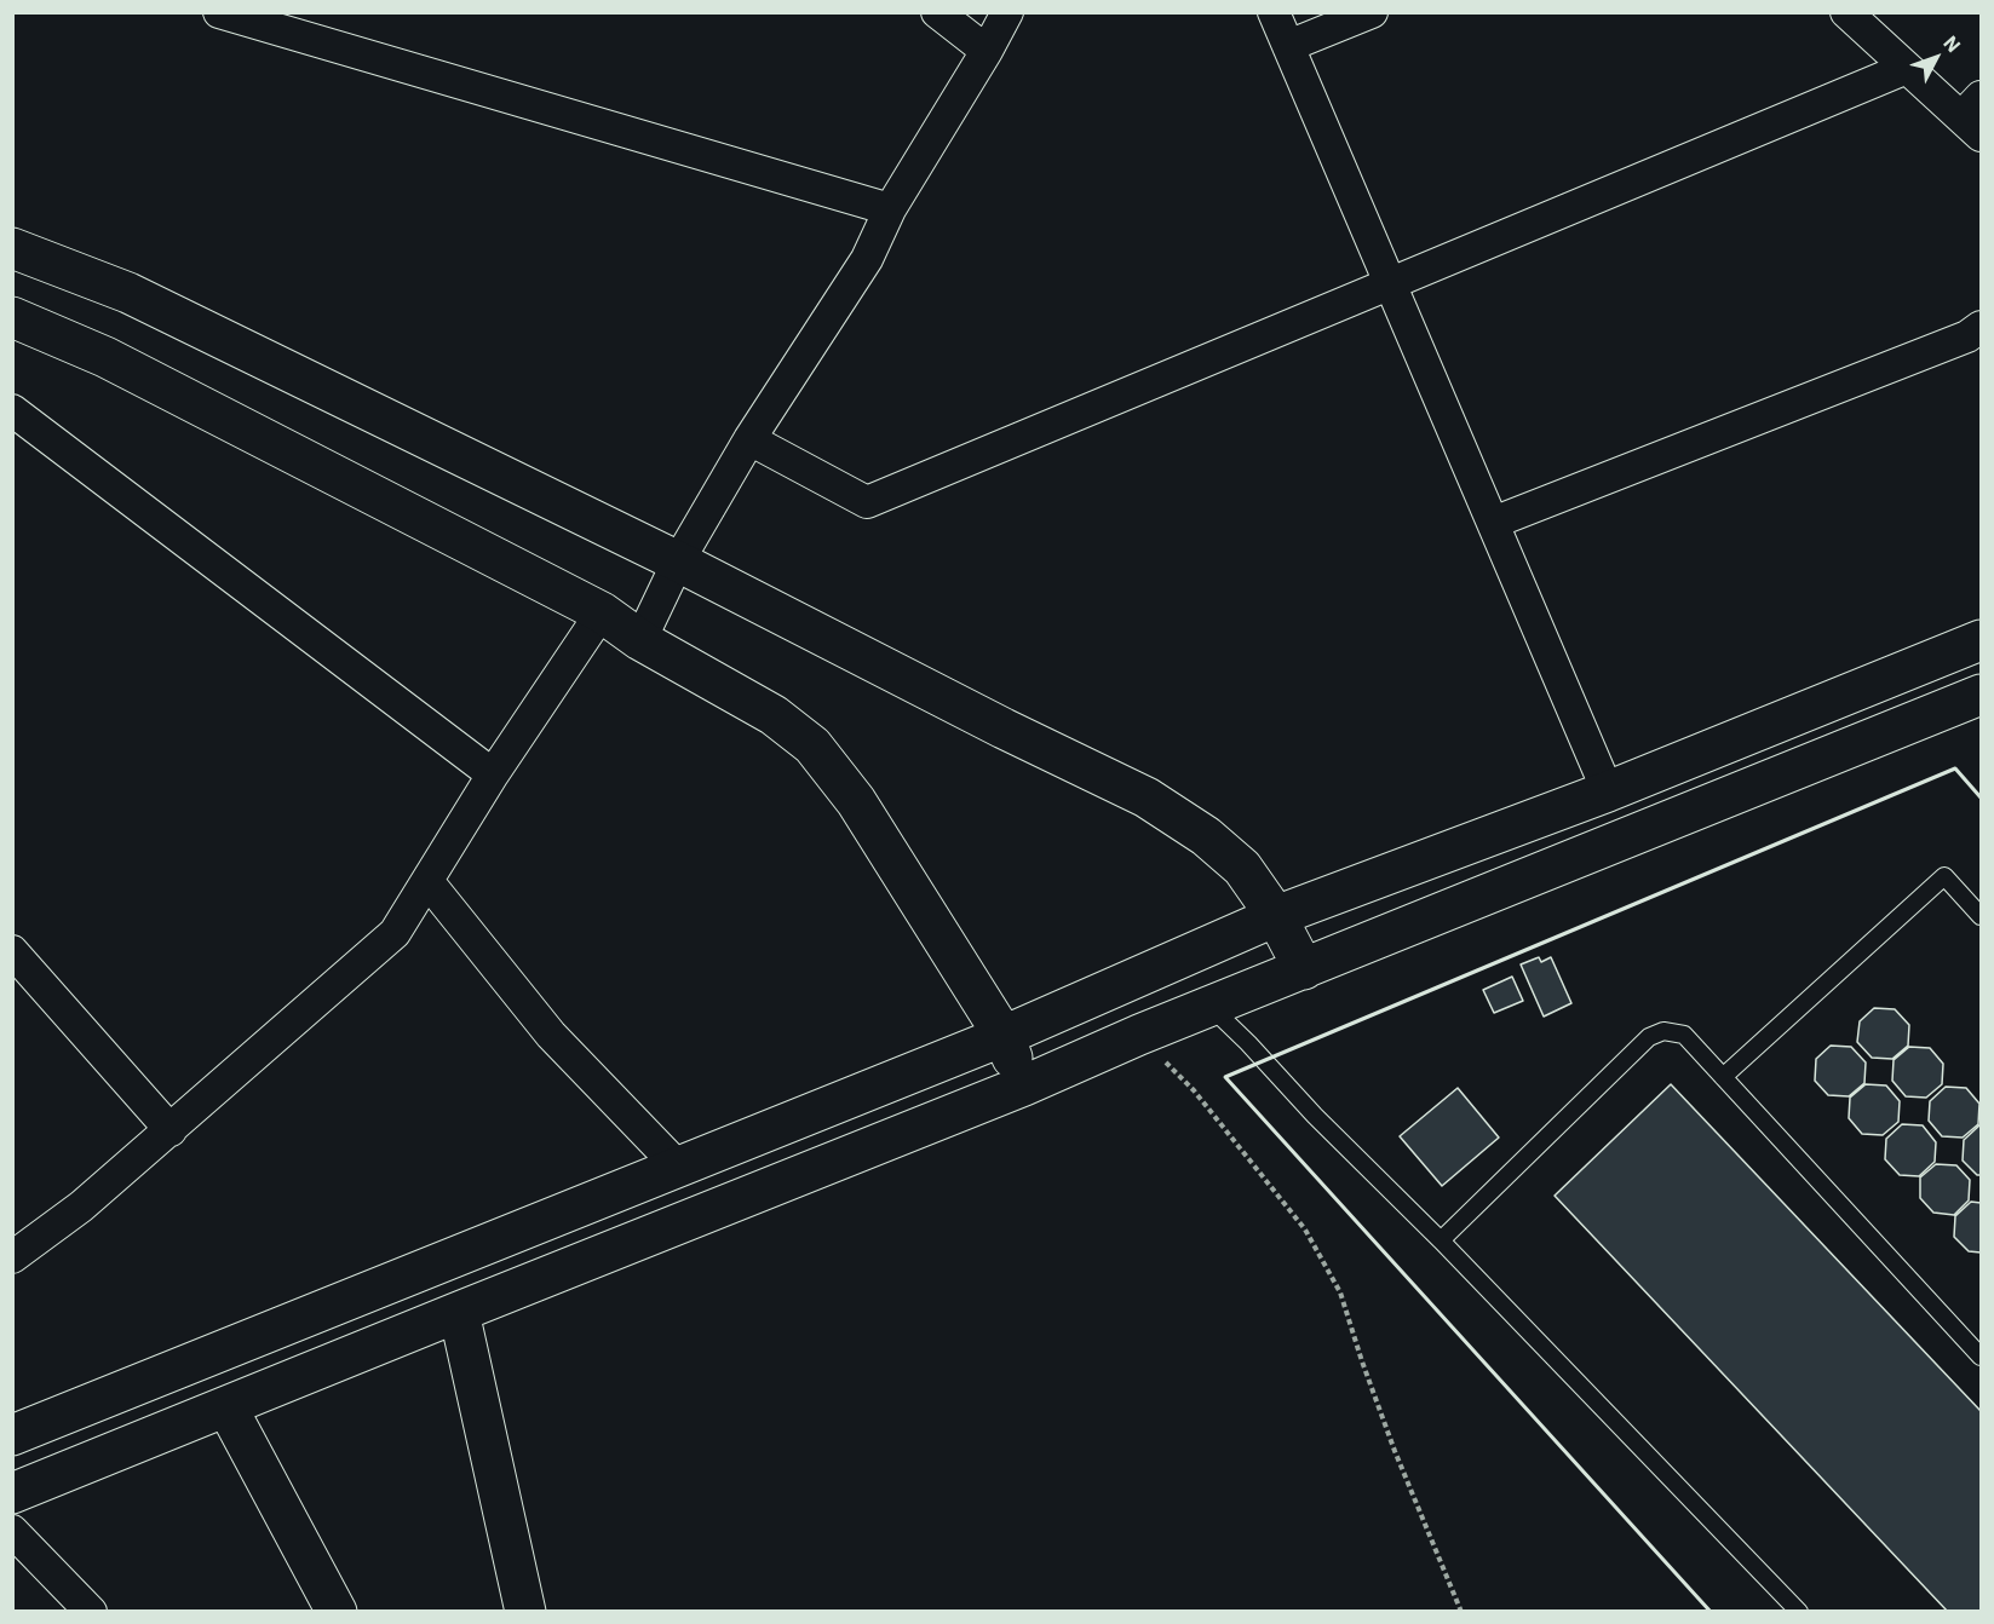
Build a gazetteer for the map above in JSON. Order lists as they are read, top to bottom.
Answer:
{
  "north": "top right"
}
